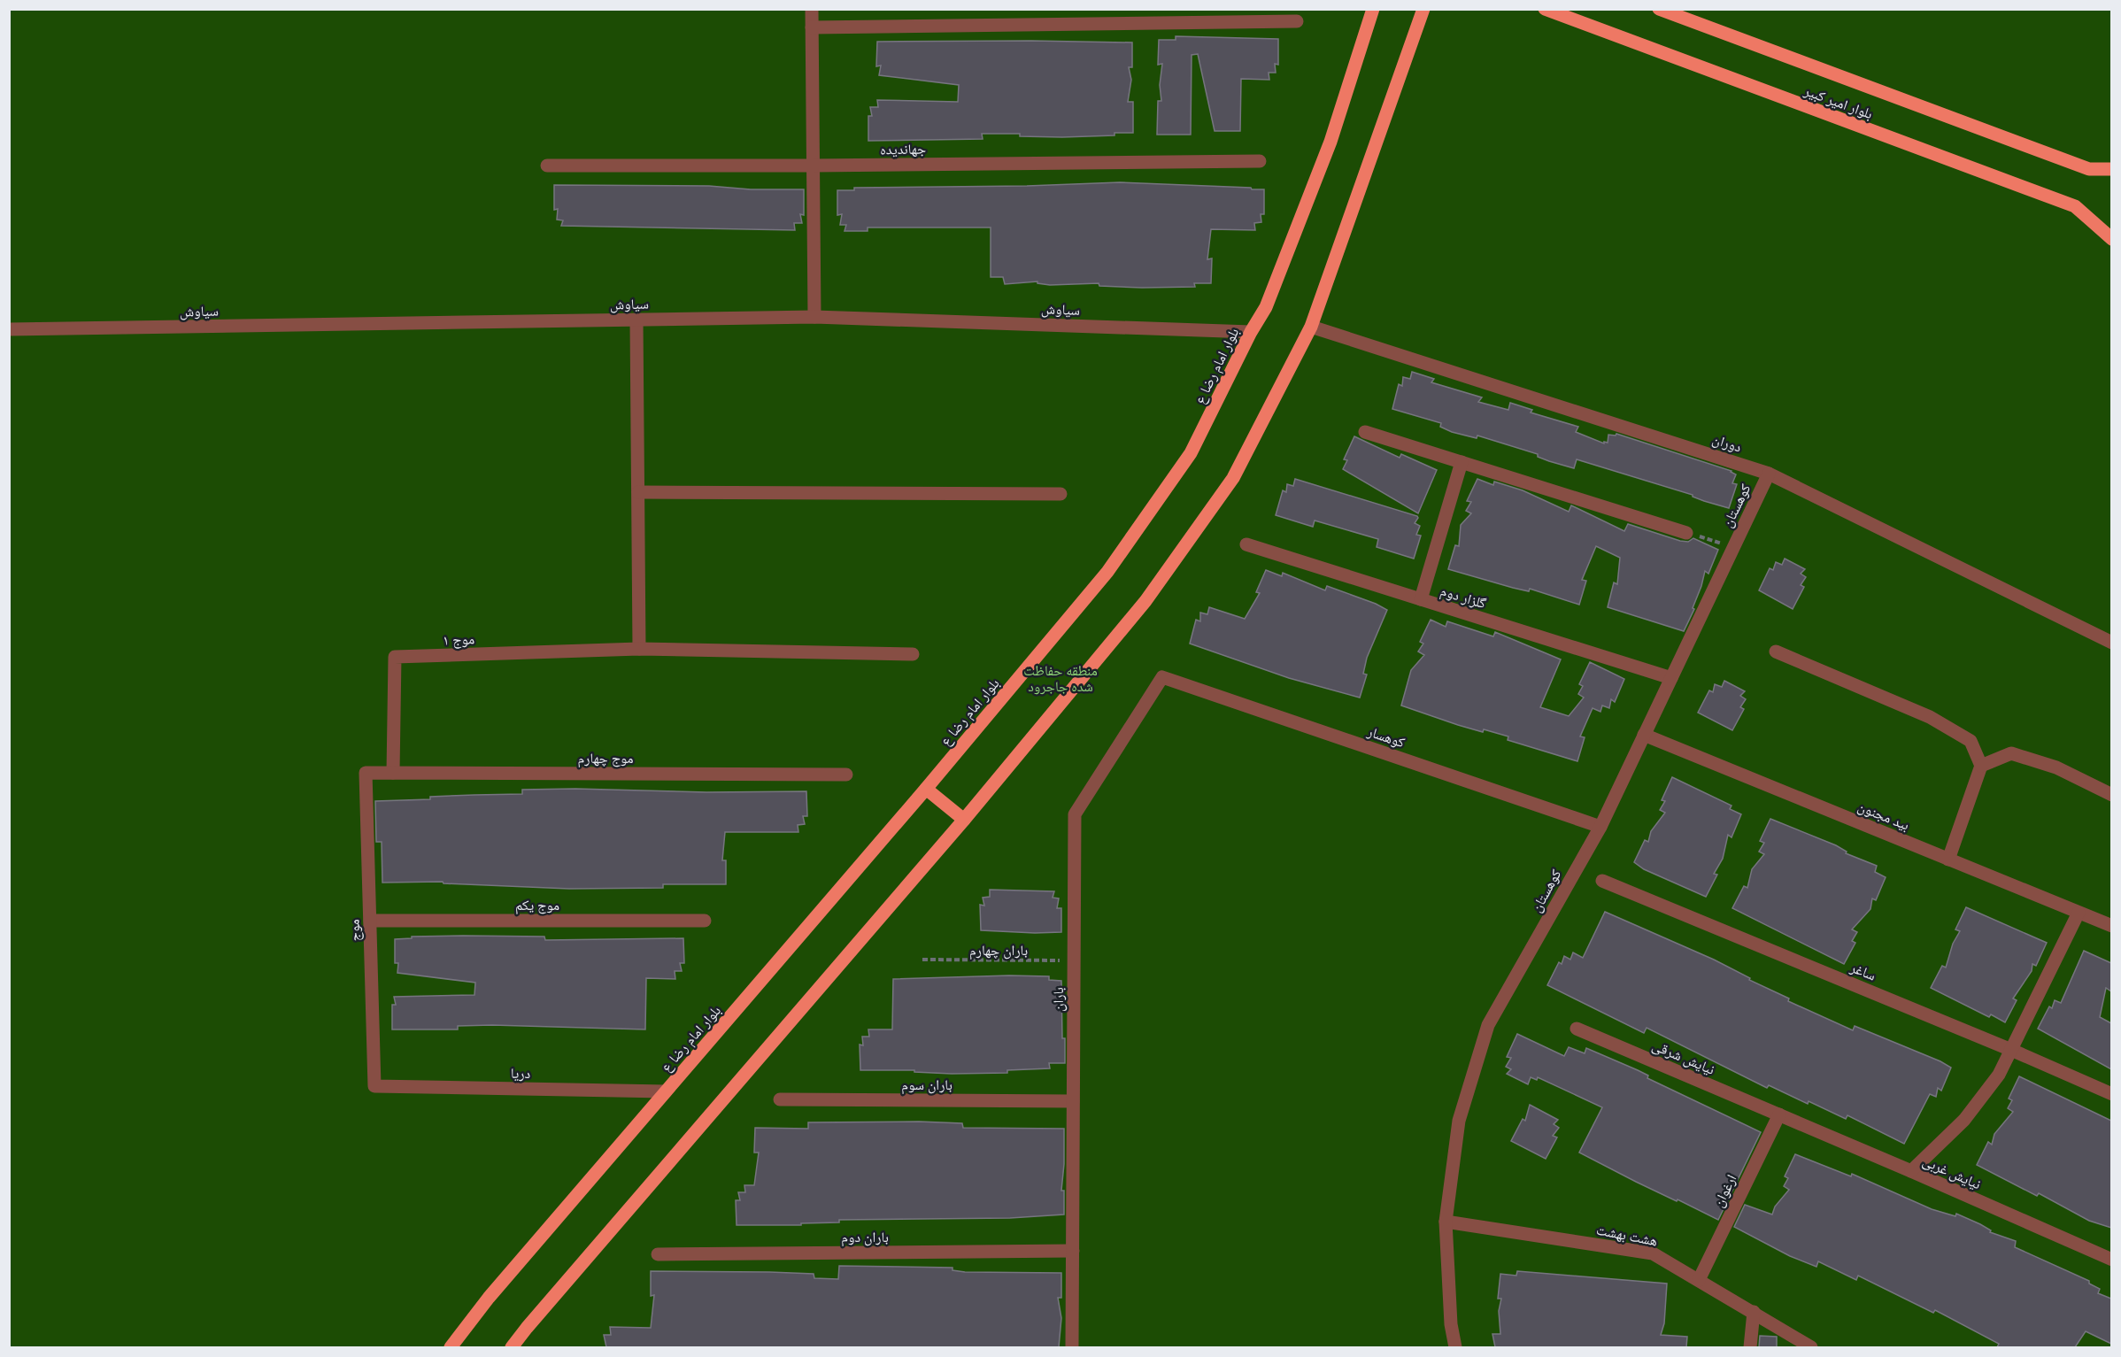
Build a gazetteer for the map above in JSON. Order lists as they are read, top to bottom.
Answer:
{
  "streets": {
    "main road": ["بلوار امیر کبیر", "بلوار امام رضا ع"],
    "street": [
      "جهاندیده",
      "سیاوش",
      "دوران",
      "کوهستان",
      "گلزار دوم",
      "موج ۱",
      "کوهسار",
      "موج چهارم",
      "بید مجنون",
      "موج یکم",
      "موج",
      "ساغر",
      "باران",
      "نیایش شرقی",
      "دریا",
      "باران سوم",
      "نیایش غربی",
      "ارغوان",
      "هشت بهشت",
      "باران دوم"
    ],
    "path": ["باران چهارم"]
  },
  "crossings": [
    ["سیاوش", "بلوار امام رضا ع"],
    ["بلوار امام رضا ع", "دریا"],
    ["دوران", "کوهستان"],
    ["کوهستان", "گلزار دوم"],
    ["کوهستان", "کوهسار"],
    ["کوهستان", "بید مجنون"],
    ["کوهستان", "هشت بهشت"],
    ["موج ۱", "موج چهارم"],
    ["کوهسار", "باران"],
    ["موج چهارم", "موج"],
    ["موج یکم", "موج"],
    ["موج", "دریا"],
    ["باران چهارم", "باران"],
    ["باران", "باران سوم"],
    ["باران", "باران دوم"],
    ["نیایش شرقی", "نیایش غربی"],
    ["نیایش شرقی", "ارغوان"],
    ["نیایش غربی", "ارغوان"],
    ["ارغوان", "هشت بهشت"]
  ],
  "parks": ["منطقه حفاظت شده جاجرود"]
}
